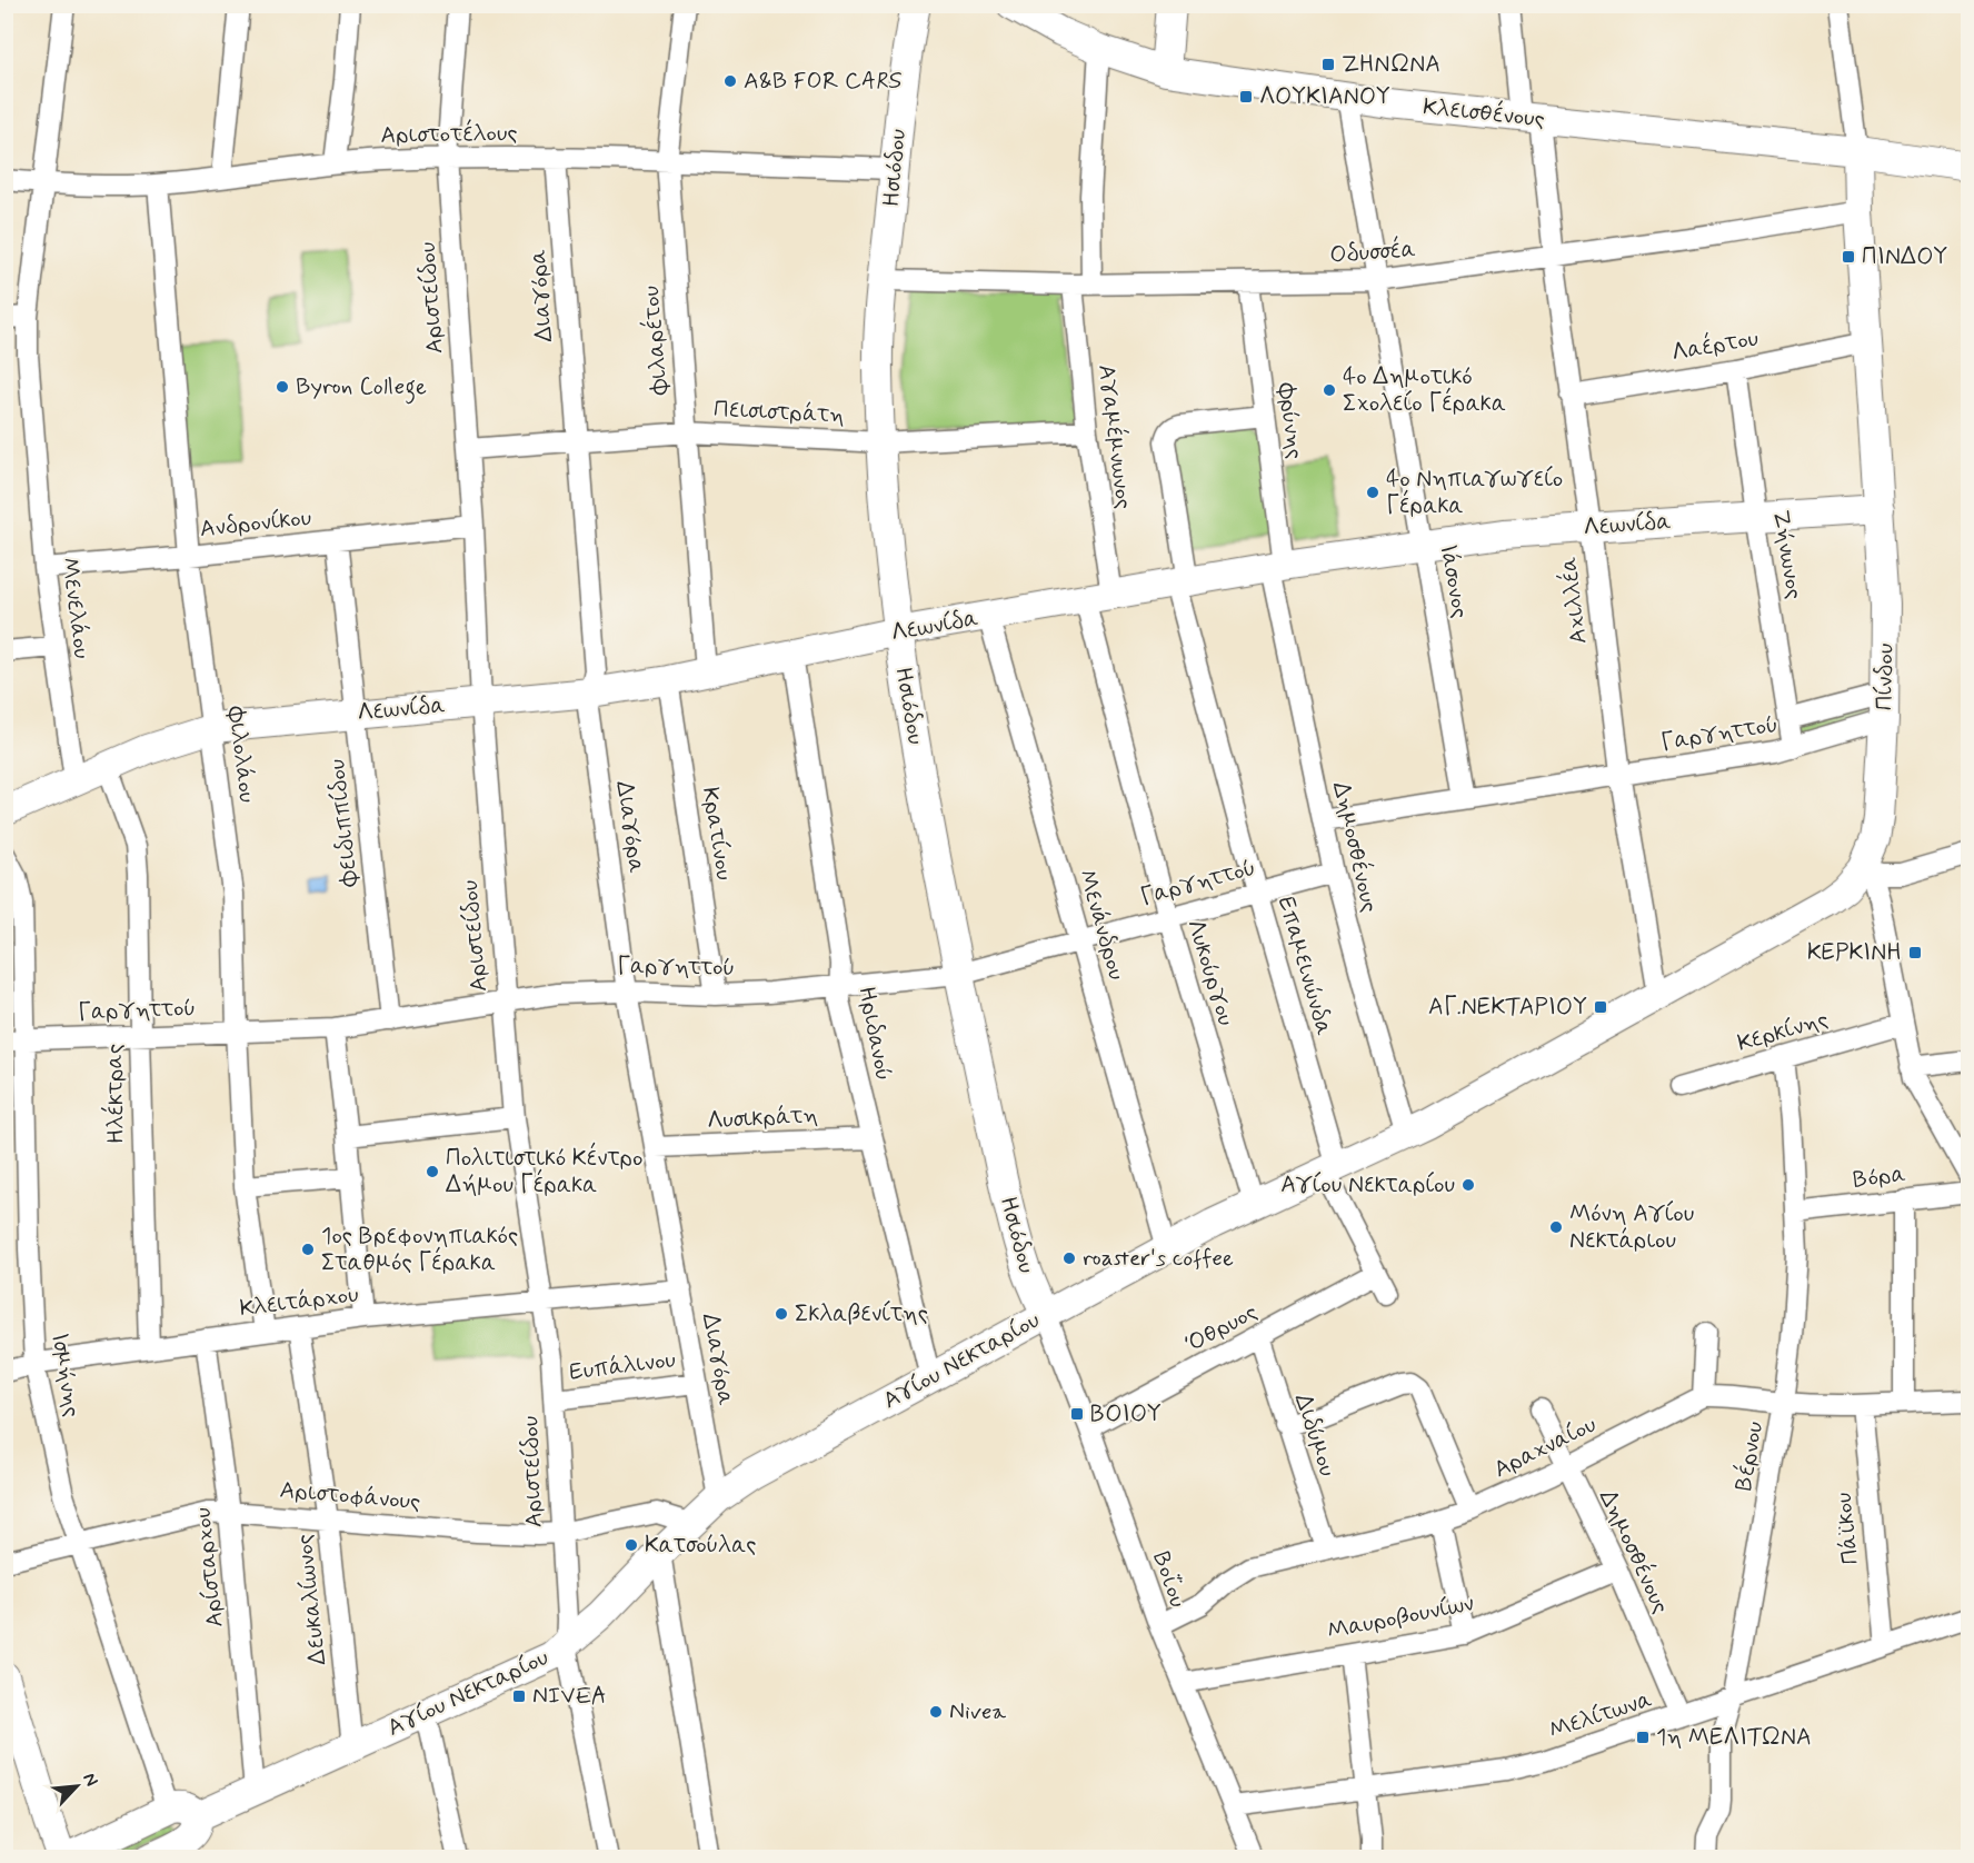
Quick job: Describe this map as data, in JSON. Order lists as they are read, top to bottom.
{
  "streets": {
    "street": [
      "Κλεισθένους",
      "Αριστοτέλους",
      "Ησιόδου",
      "Οδυσσέα",
      "Διαγόρα",
      "Αριστείδου",
      "Φιλαρέτου",
      "Λαέρτου",
      "Πεισιστράτη",
      "Φρύνης",
      "Αγαμέμνωνος",
      "Ανδρονίκου",
      "Λεωνίδα",
      "Ζήνωνος",
      "Ιάσονος",
      "Αχιλλέα",
      "Μενελάου",
      "Πίνδου",
      "Γαργηττού",
      "Φιλολάου",
      "Φειδιππίδου",
      "Κρατίνου",
      "Δημοσθένους",
      "Μενάνδρου",
      "Επαμεινώνδα",
      "Λυκούργου",
      "Κερκίνης",
      "Ηριδανού",
      "Ηλέκτρας",
      "Λυσικράτη",
      "Βόρα",
      "Κλειτάρχου",
      "Όθρυος",
      "Αγίου Νεκταρίου",
      "Ευπάλινου",
      "Ισμήνης",
      "Διδύμου",
      "Αραχναίου",
      "Βέρνου",
      "Αριστοφάνους",
      "Πάϊκου",
      "Αρίσταρχου",
      "Βοΐου",
      "Δευκαλίωνος",
      "Μαυροβουνίων",
      "Μελίτωνα"
    ]
  },
  "crossings": [
    ["Κλεισθένους", "Αγαμέμνωνος"],
    ["Κλεισθένους", "Ιάσονος"],
    ["Κλεισθένους", "Αχιλλέα"],
    ["Κλεισθένους", "Πίνδου"],
    ["Αριστοτέλους", "Ησιόδου"],
    ["Αριστοτέλους", "Διαγόρα"],
    ["Αριστοτέλους", "Αριστείδου"],
    ["Αριστοτέλους", "Φιλαρέτου"],
    ["Αριστοτέλους", "Μενελάου"],
    ["Αριστοτέλους", "Φιλολάου"],
    ["Ησιόδου", "Οδυσσέα"],
    ["Ησιόδου", "Πεισιστράτη"],
    ["Ησιόδου", "Λεωνίδα"],
    ["Ησιόδου", "Γαργηττού"],
    ["Ησιόδου", "Αγίου Νεκταρίου"],
    ["Ησιόδου", "Βοΐου"],
    ["Οδυσσέα", "Φρύνης"],
    ["Οδυσσέα", "Αγαμέμνωνος"],
    ["Οδυσσέα", "Ιάσονος"],
    ["Οδυσσέα", "Αχιλλέα"],
    ["Οδυσσέα", "Πίνδου"],
    ["Διαγόρα", "Πεισιστράτη"],
    ["Διαγόρα", "Λεωνίδα"],
    ["Διαγόρα", "Γαργηττού"],
    ["Διαγόρα", "Λυσικράτη"],
    ["Διαγόρα", "Κλειτάρχου"],
    ["Διαγόρα", "Αγίου Νεκταρίου"],
    ["Διαγόρα", "Ευπάλινου"],
    ["Αριστείδου", "Πεισιστράτη"],
    ["Αριστείδου", "Ανδρονίκου"],
    ["Αριστείδου", "Λεωνίδα"],
    ["Αριστείδου", "Γαργηττού"],
    ["Αριστείδου", "Κλειτάρχου"],
    ["Αριστείδου", "Αγίου Νεκταρίου"],
    ["Αριστείδου", "Ευπάλινου"],
    ["Αριστείδου", "Αριστοφάνους"],
    ["Φιλαρέτου", "Πεισιστράτη"],
    ["Φιλαρέτου", "Λεωνίδα"],
    ["Λαέρτου", "Ζήνωνος"],
    ["Λαέρτου", "Αχιλλέα"],
    ["Λαέρτου", "Πίνδου"],
    ["Πεισιστράτη", "Αγαμέμνωνος"],
    ["Φρύνης", "Λεωνίδα"],
    ["Φρύνης", "Δημοσθένους"],
    ["Φρύνης", "Επαμεινώνδα"],
    ["Αγαμέμνωνος", "Λεωνίδα"],
    ["Αγαμέμνωνος", "Λυκούργου"],
    ["Ανδρονίκου", "Μενελάου"],
    ["Ανδρονίκου", "Φιλολάου"],
    ["Ανδρονίκου", "Φειδιππίδου"],
    ["Λεωνίδα", "Ζήνωνος"],
    ["Λεωνίδα", "Ιάσονος"],
    ["Λεωνίδα", "Αχιλλέα"],
    ["Λεωνίδα", "Μενελάου"],
    ["Λεωνίδα", "Πίνδου"],
    ["Λεωνίδα", "Φιλολάου"],
    ["Λεωνίδα", "Φειδιππίδου"],
    ["Λεωνίδα", "Κρατίνου"],
    ["Λεωνίδα", "Δημοσθένους"],
    ["Λεωνίδα", "Μενάνδρου"],
    ["Λεωνίδα", "Επαμεινώνδα"],
    ["Λεωνίδα", "Λυκούργου"],
    ["Λεωνίδα", "Ηριδανού"],
    ["Λεωνίδα", "Ηλέκτρας"],
    ["Ζήνωνος", "Γαργηττού"],
    ["Ιάσονος", "Γαργηττού"],
    ["Αχιλλέα", "Γαργηττού"],
    ["Αχιλλέα", "Αγίου Νεκταρίου"],
    ["Πίνδου", "Γαργηττού"],
    ["Πίνδου", "Αγίου Νεκταρίου"],
    ["Γαργηττού", "Φιλολάου"],
    ["Γαργηττού", "Φειδιππίδου"],
    ["Γαργηττού", "Κρατίνου"],
    ["Γαργηττού", "Δημοσθένους"],
    ["Γαργηττού", "Μενάνδρου"],
    ["Γαργηττού", "Επαμεινώνδα"],
    ["Γαργηττού", "Λυκούργου"],
    ["Γαργηττού", "Ηριδανού"],
    ["Γαργηττού", "Ηλέκτρας"],
    ["Γαργηττού", "Ισμήνης"],
    ["Φιλολάου", "Κλειτάρχου"],
    ["Δημοσθένους", "Αγίου Νεκταρίου"],
    ["Δημοσθένους", "Αραχναίου"],
    ["Δημοσθένους", "Μαυροβουνίων"],
    ["Δημοσθένους", "Μελίτωνα"],
    ["Μενάνδρου", "Αγίου Νεκταρίου"],
    ["Επαμεινώνδα", "Όθρυος"],
    ["Επαμεινώνδα", "Αγίου Νεκταρίου"],
    ["Λυκούργου", "Αγίου Νεκταρίου"],
    ["Κερκίνης", "Βέρνου"],
    ["Ηριδανού", "Λυσικράτη"],
    ["Ηριδανού", "Αγίου Νεκταρίου"],
    ["Ηλέκτρας", "Κλειτάρχου"],
    ["Βόρα", "Βέρνου"],
    ["Κλειτάρχου", "Ισμήνης"],
    ["Κλειτάρχου", "Αρίσταρχου"],
    ["Κλειτάρχου", "Δευκαλίωνος"],
    ["Όθρυος", "Διδύμου"],
    ["Όθρυος", "Βοΐου"],
    ["Αγίου Νεκταρίου", "Αριστοφάνους"],
    ["Αγίου Νεκταρίου", "Αρίσταρχου"],
    ["Αγίου Νεκταρίου", "Βοΐου"],
    ["Αγίου Νεκταρίου", "Δευκαλίωνος"],
    ["Ισμήνης", "Αριστοφάνους"],
    ["Διδύμου", "Αραχναίου"],
    ["Αραχναίου", "Βέρνου"],
    ["Αραχναίου", "Πάϊκου"],
    ["Αραχναίου", "Βοΐου"],
    ["Βέρνου", "Μελίτωνα"],
    ["Αριστοφάνους", "Αρίσταρχου"],
    ["Αριστοφάνους", "Δευκαλίωνος"],
    ["Πάϊκου", "Μελίτωνα"],
    ["Βοΐου", "Μαυροβουνίων"],
    ["Βοΐου", "Μελίτωνα"]
  ],
  "places": {
    "transit": [
      "ΖΗΝΩΝΑ",
      "ΛΟΥΚΙΑΝΟΥ",
      "ΠΙΝΔΟΥ",
      "ΚΕΡΚΙΝΗ",
      "ΑΓ.ΝΕΚΤΑΡΙΟΥ",
      "ΒΟΙΟΥ",
      "NIVEA",
      "1η ΜΕΛΙΤΩΝΑ"
    ],
    "other": [
      "A&B FOR CARS",
      "Byron College",
      "4ο Δημοτικό Σχολείο Γέρακα",
      "4ο Νηπιαγωγείο Γέρακα",
      "Πολιτιστικό Κέντρο Δήμου Γέρακα",
      "Αγίου Νεκταρίου",
      "Μόνη Αγίου Νεκτάριου",
      "1ος Βρεφονηπιακός Σταθμός Γέρακα",
      "roaster's coffee",
      "Σκλαβενίτης",
      "Κατσούλας",
      "Nivea"
    ]
  },
  "north": "top right"
}
